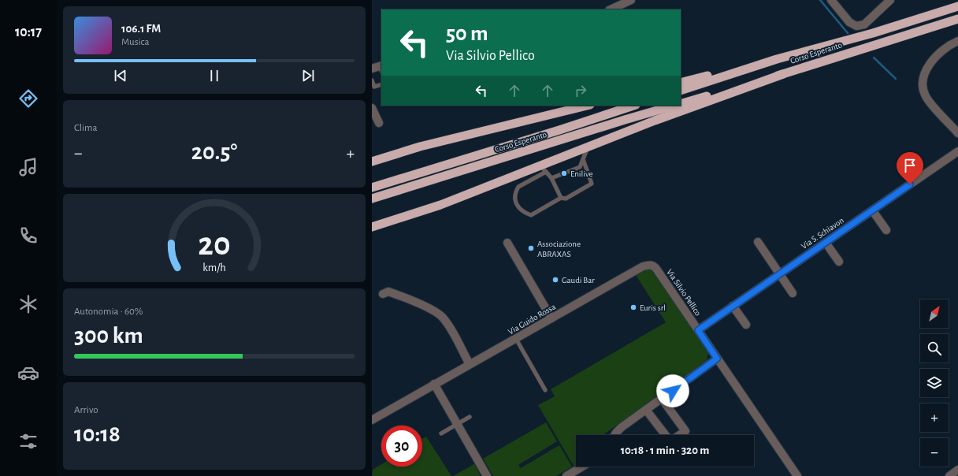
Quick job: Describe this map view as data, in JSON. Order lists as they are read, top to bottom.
{
  "streets": {
    "highway": ["Corso Esperanto"],
    "street": ["Via S. Schiavon", "Via Silvio Pellico", "Via Guido Rossa"]
  },
  "crossings": [
    ["Via S. Schiavon", "Via Silvio Pellico"],
    ["Via Silvio Pellico", "Via Guido Rossa"]
  ],
  "places": [
    "Enilive",
    "Associazione ABRAXAS",
    "Gaudi Bar",
    "Euris srl"
  ],
  "north": "top right",
  "page": {
    "tabs": "10:17",
    "turn": ["50 m", "Via Silvio Pellico"],
    "song": ["106.1 FM", "Musica"],
    "tile": [
      "Clima",
      ["Autonomia · 60%", "300 km"],
      ["Arrivo", "10:18"]
    ],
    "heat": ["−", "20.5°", "+"],
    "map_buttons": ["+", "−"],
    "limit": "30",
    "trip": "10:18 · 1 min · 320 m",
    "gauge": ["20", "km/h"]
  }
}
